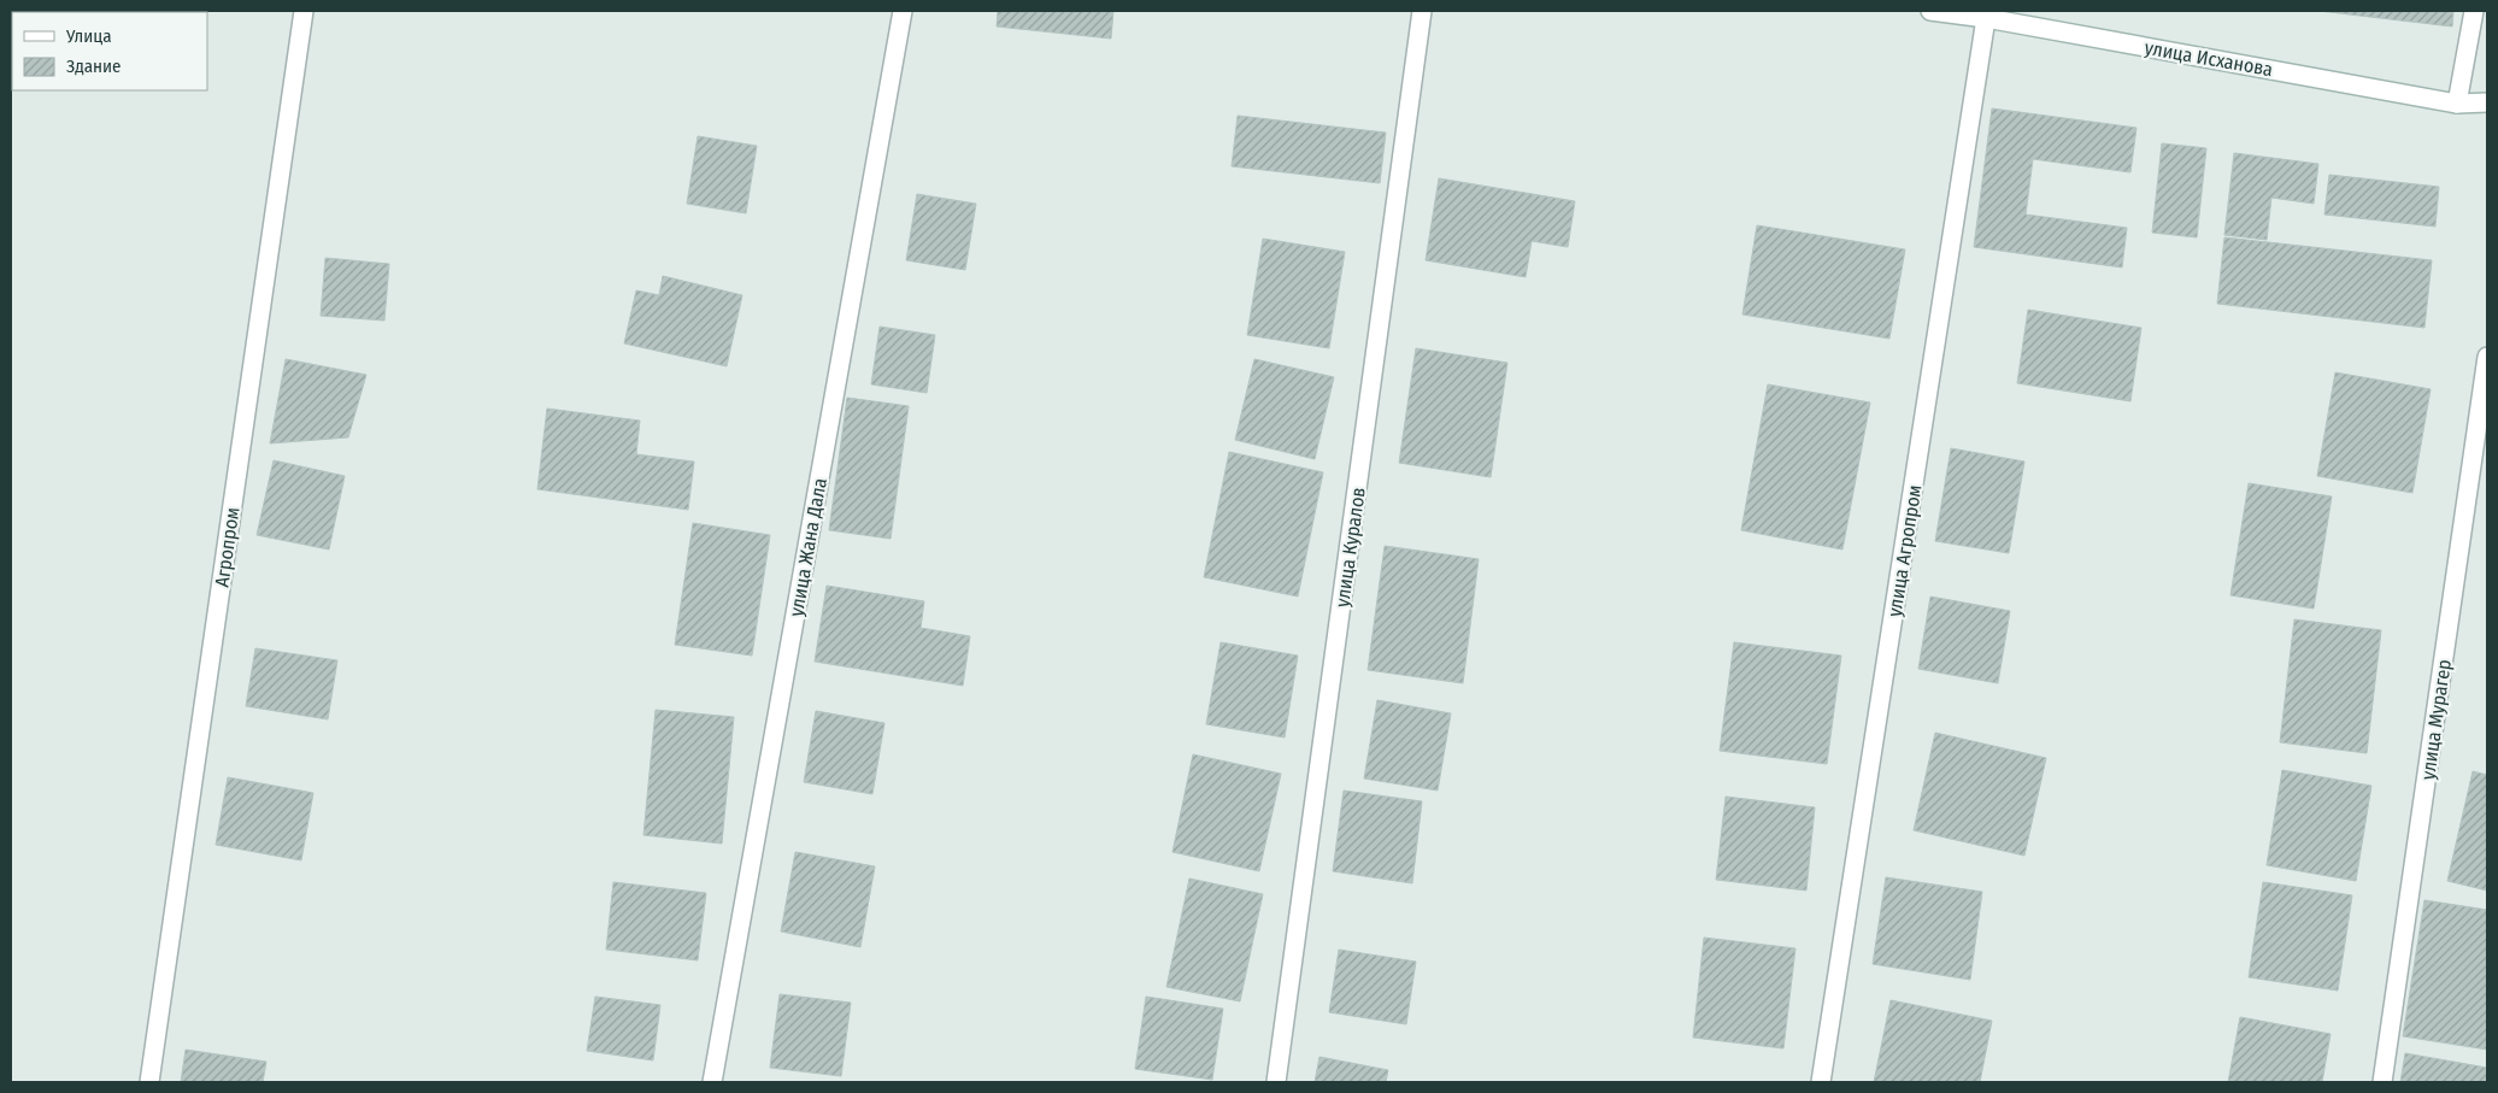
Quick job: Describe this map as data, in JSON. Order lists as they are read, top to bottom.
{
  "streets": {
    "street": [
      "улица Исханова",
      "Агропром",
      "улица Жана Дала",
      "улица Куралов",
      "улица Агропром",
      "улица Мурагер"
    ]
  },
  "crossings": [
    ["улица Исханова", "улица Агропром"]
  ],
  "legend": ["Улица", "Здание"]
}
